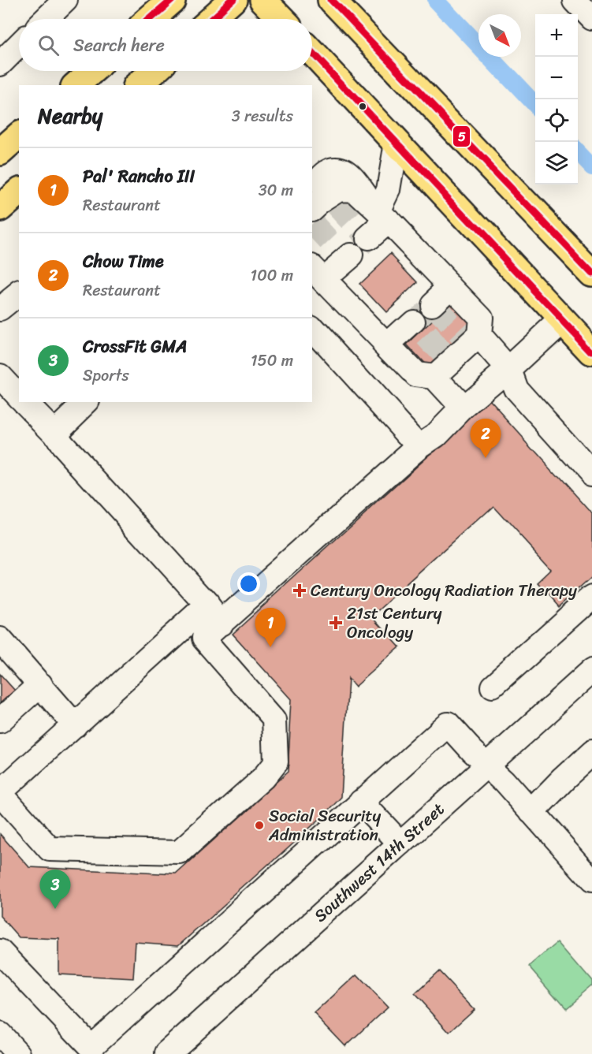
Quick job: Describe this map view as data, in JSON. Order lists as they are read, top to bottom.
{
  "streets": {
    "street": ["Southwest 14th Street"]
  },
  "places": {
    "health": ["Century Oncology Radiation Therapy", "21st Century Oncology"],
    "other": ["Social Security Administration"]
  },
  "lines": ["transit line 5"],
  "north": "bottom right",
  "page": {
    "map_buttons": ["+", "−"],
    "search": "Search here",
    "heading": ["Nearby", "3 results"],
    "list": [
      {
        "mark": "1",
        "name": "Pal' Rancho III",
        "note": "Restaurant",
        "value": "30 m"
      },
      {
        "mark": "2",
        "name": "Chow Time",
        "note": "Restaurant",
        "value": "100 m"
      },
      {
        "mark": "3",
        "name": "CrossFit GMA",
        "note": "Sports",
        "value": "150 m"
      }
    ],
    "pins": ["2", "1", "3"]
  }
}
